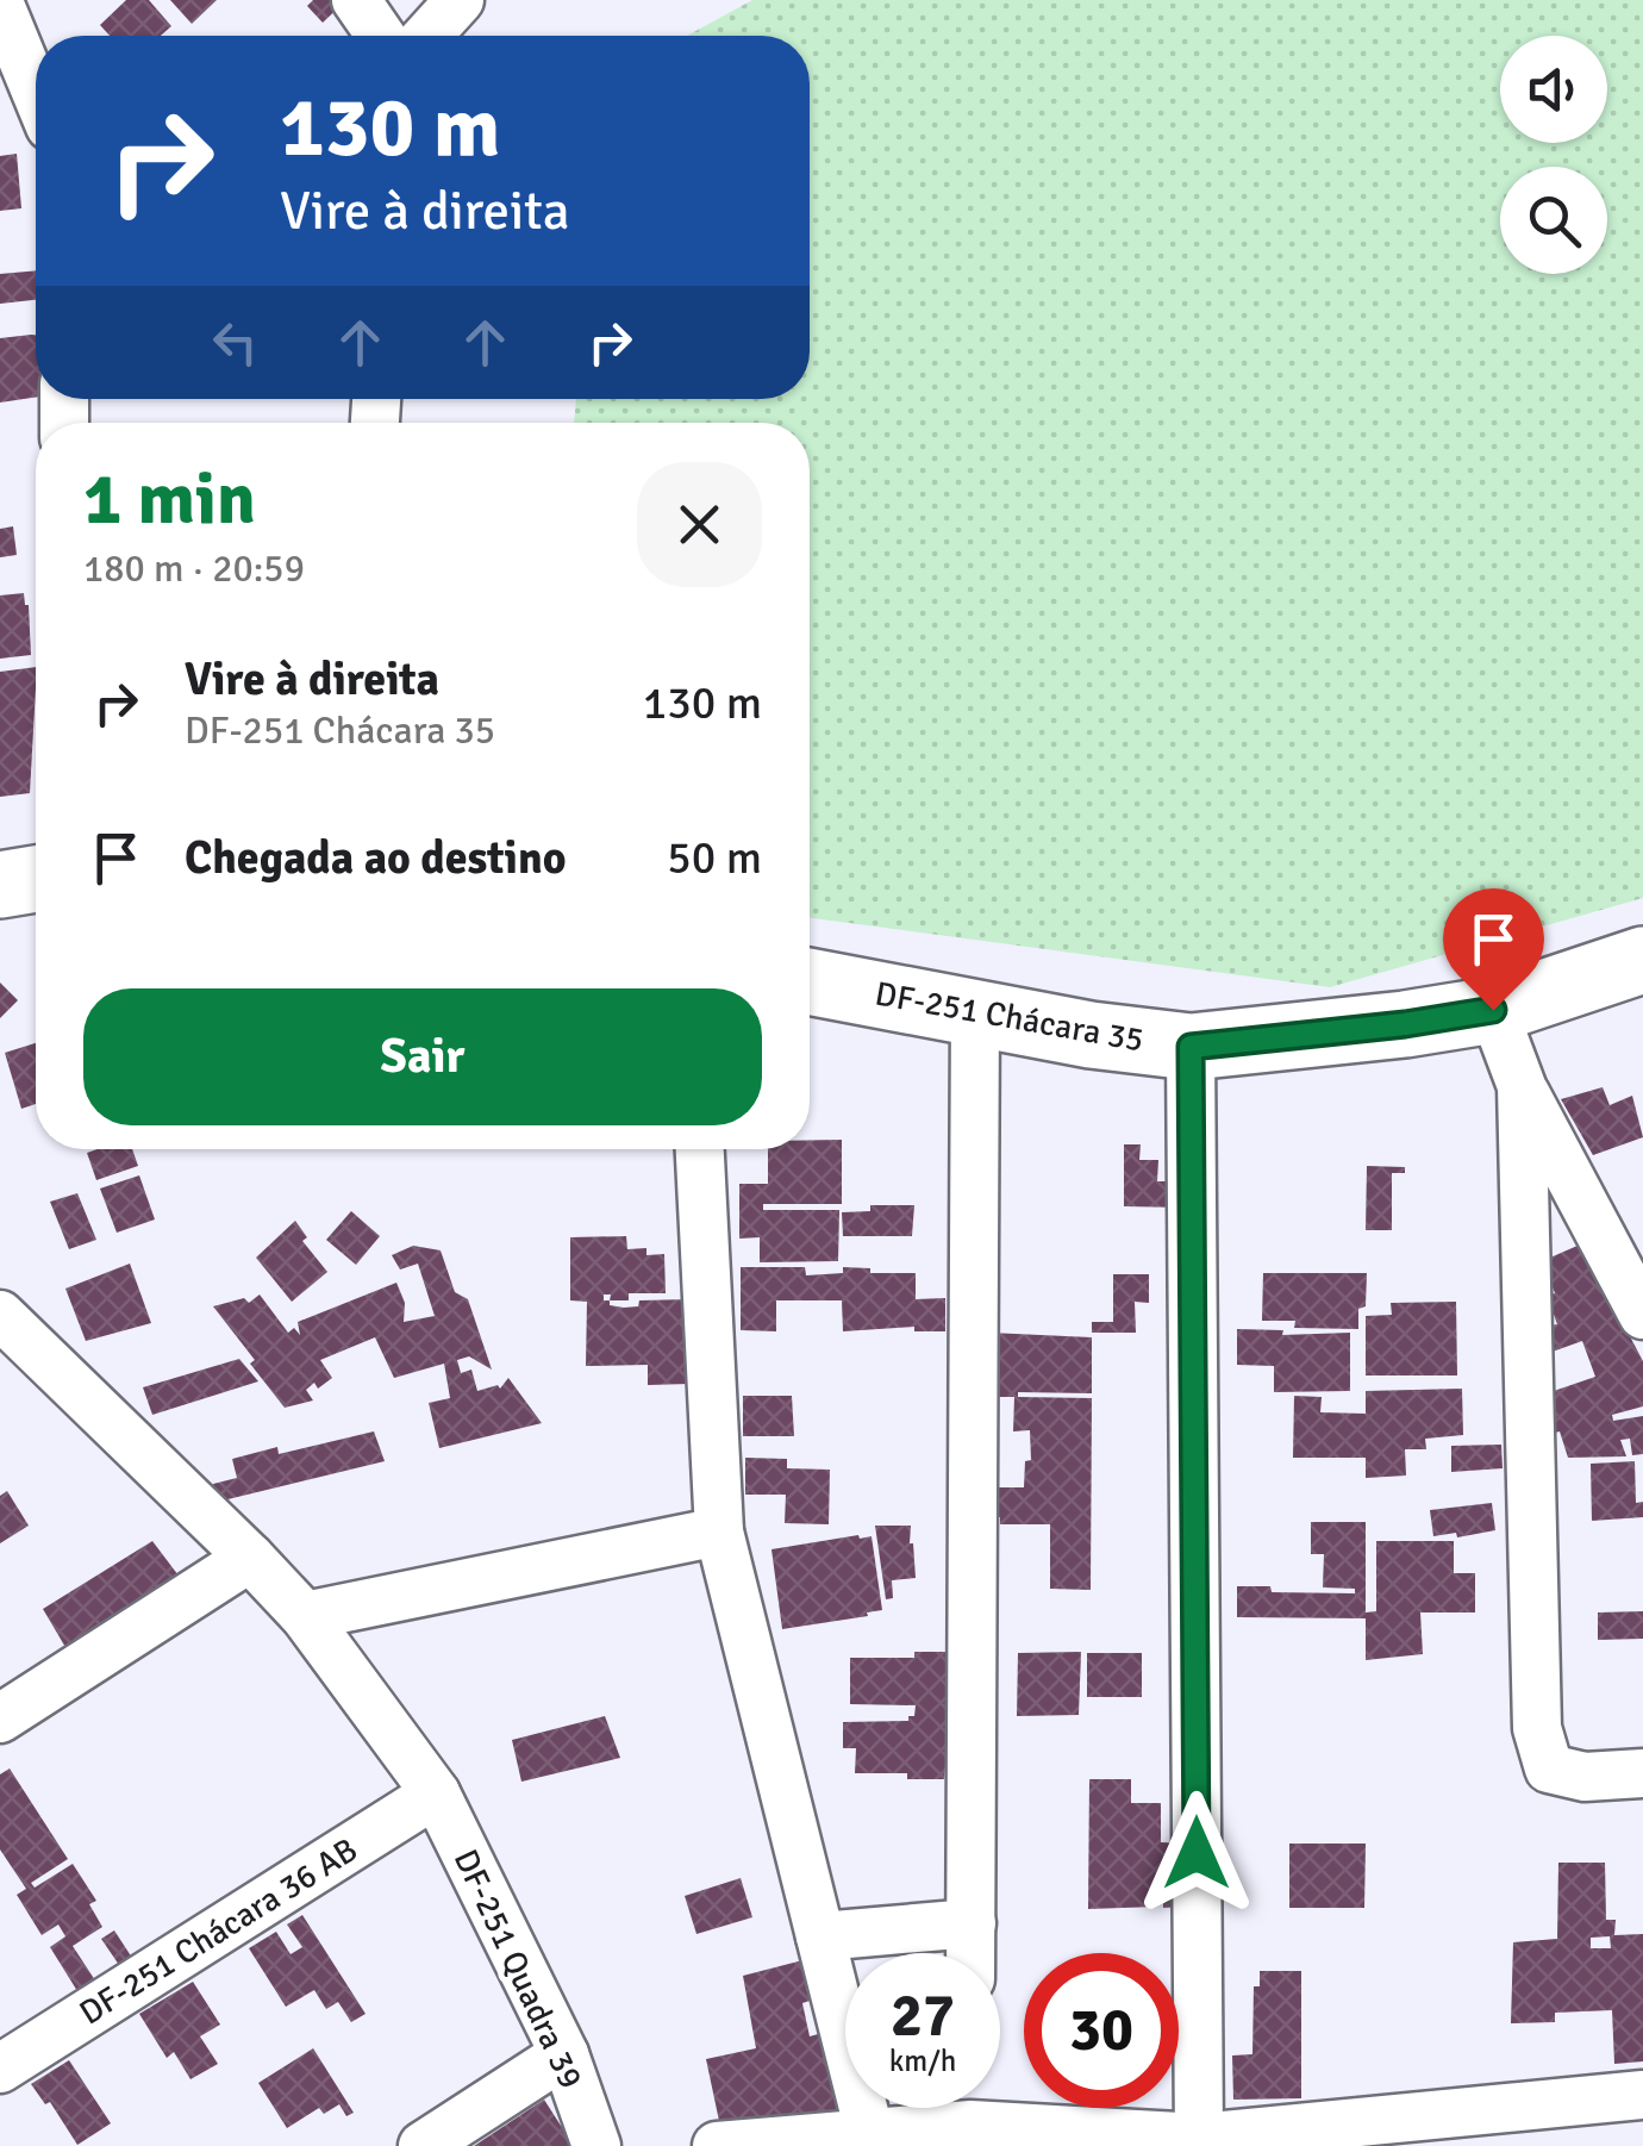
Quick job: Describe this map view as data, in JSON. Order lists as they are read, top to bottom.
{
  "streets": {
    "street": ["DF-251 Chácara 35", "DF-251 Chácara 36 AB", "DF-251 Quadra 39"]
  },
  "crossings": [
    ["DF-251 Chácara 36 AB", "DF-251 Quadra 39"]
  ],
  "page": {
    "turn": ["130 m", "Vire à direita"],
    "heading": ["1 min", "180 m · 20:59"],
    "list": [
      {
        "name": "Vire à direita",
        "note": "DF-251 Chácara 35",
        "value": "130 m"
      },
      {
        "name": "Chegada ao destino",
        "value": "50 m"
      }
    ],
    "buttons": "Sair",
    "speed": "27 km/h",
    "limit": "30"
  }
}
